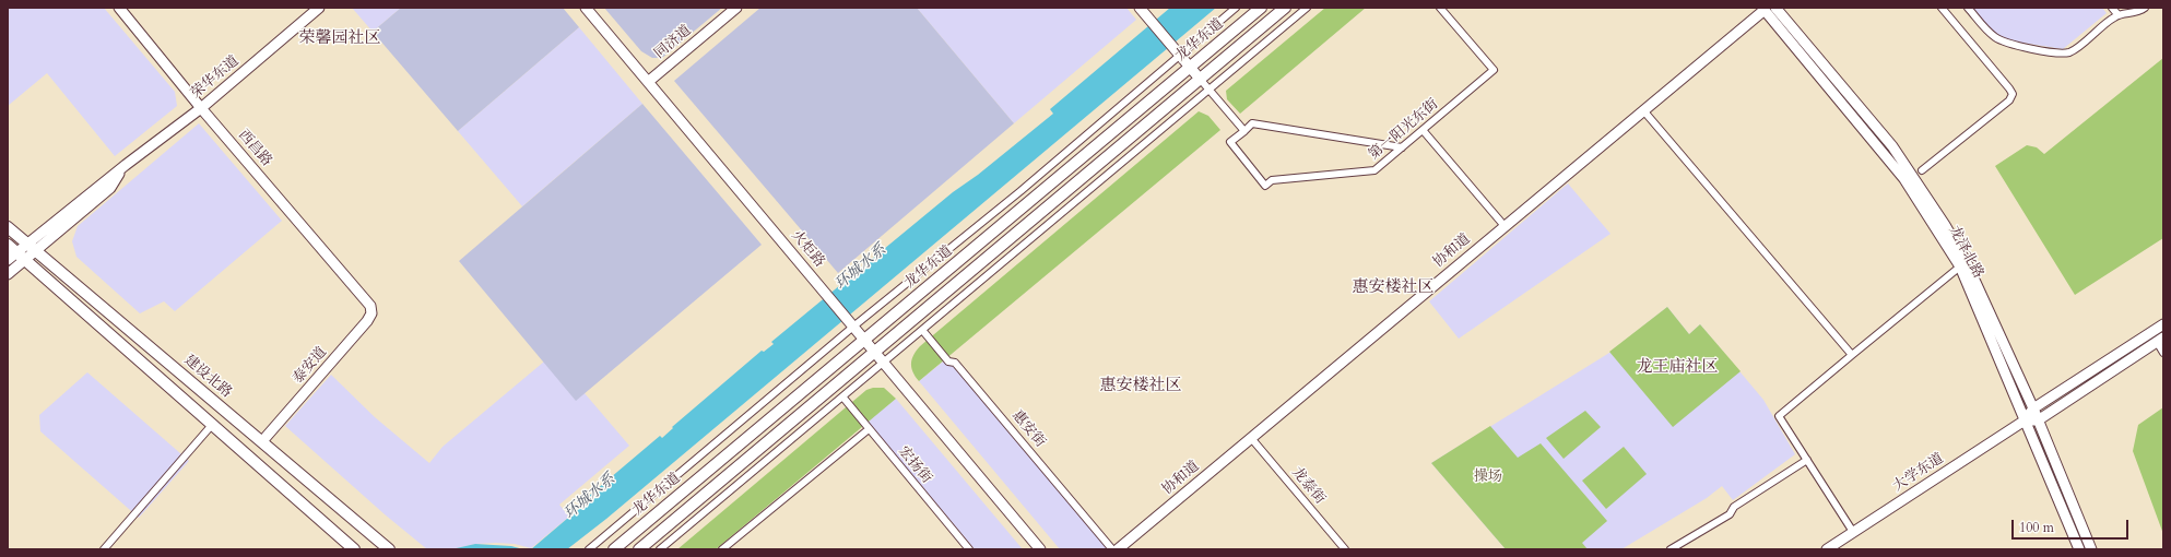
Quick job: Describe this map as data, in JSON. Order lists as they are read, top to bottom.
{
  "streets": {
    "main road": ["龙华东道", "建设北路"],
    "street": [
      "同济道",
      "荣华东道",
      "第一阳光东街",
      "西昌路",
      "火炬路",
      "协和道",
      "龙泽北路",
      "泰安道",
      "惠安街",
      "宏扬街",
      "大学东道",
      "龙泰街"
    ]
  },
  "crossings": [
    ["龙华东道", "火炬路"],
    ["同济道", "火炬路"],
    ["荣华东道", "西昌路"],
    ["荣华东道", "建设北路"],
    ["西昌路", "泰安道"],
    ["协和道", "龙泽北路"],
    ["协和道", "龙泰街"],
    ["龙泽北路", "大学东道"],
    ["泰安道", "建设北路"]
  ],
  "districts": [
    "荣馨园社区",
    "惠安楼社区",
    "龙王庙社区",
    "惠安楼社区"
  ],
  "water": ["环城水系"],
  "parks": ["操场"],
  "scale_bar": "100 m"
}
